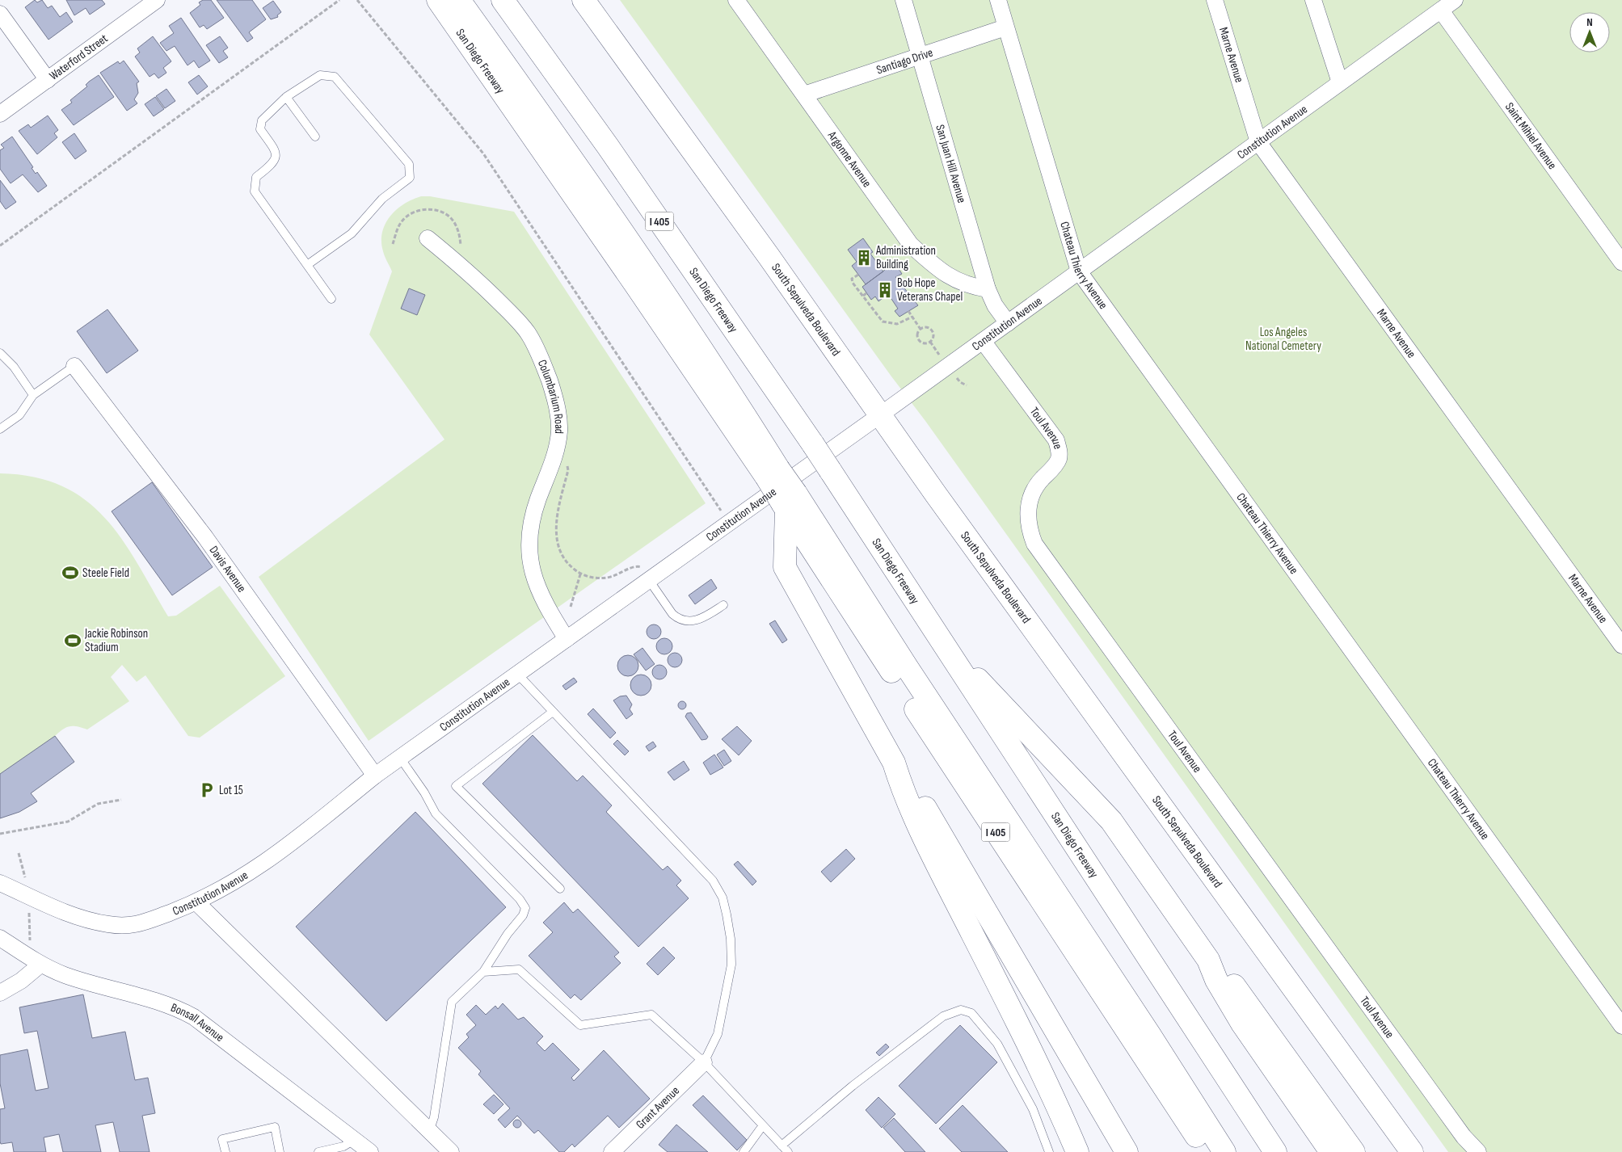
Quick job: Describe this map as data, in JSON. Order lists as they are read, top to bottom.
{
  "streets": {
    "main road": ["San Diego Freeway", "I 405", "South Sepulveda Boulevard"],
    "street": [
      "Marne Avenue",
      "Waterford Street",
      "Santiago Drive",
      "Constitution Avenue",
      "Saint Mihiel Avenue",
      "Argonne Avenue",
      "San Juan Hill Avenue",
      "Chateau Thierry Avenue",
      "Columbarium Road",
      "Toul Avenue",
      "Davis Avenue",
      "Bonsall Avenue",
      "Grant Avenue"
    ]
  },
  "crossings": [
    ["Marne Avenue", "Constitution Avenue"],
    ["Santiago Drive", "Argonne Avenue"],
    ["Santiago Drive", "San Juan Hill Avenue"],
    ["Santiago Drive", "Chateau Thierry Avenue"],
    ["Constitution Avenue", "Saint Mihiel Avenue"],
    ["Constitution Avenue", "San Juan Hill Avenue"],
    ["Constitution Avenue", "Chateau Thierry Avenue"],
    ["Constitution Avenue", "South Sepulveda Boulevard"],
    ["Constitution Avenue", "Columbarium Road"],
    ["Constitution Avenue", "Toul Avenue"],
    ["Constitution Avenue", "Davis Avenue"],
    ["Argonne Avenue", "San Juan Hill Avenue"]
  ],
  "parks": ["Los Angeles National Cemetery"],
  "places": {
    "building": ["Administration Building", "Bob Hope Veterans Chapel"],
    "sports": ["Steele Field", "Jackie Robinson Stadium"],
    "parking": ["Lot 15"]
  },
  "north": "top"
}
